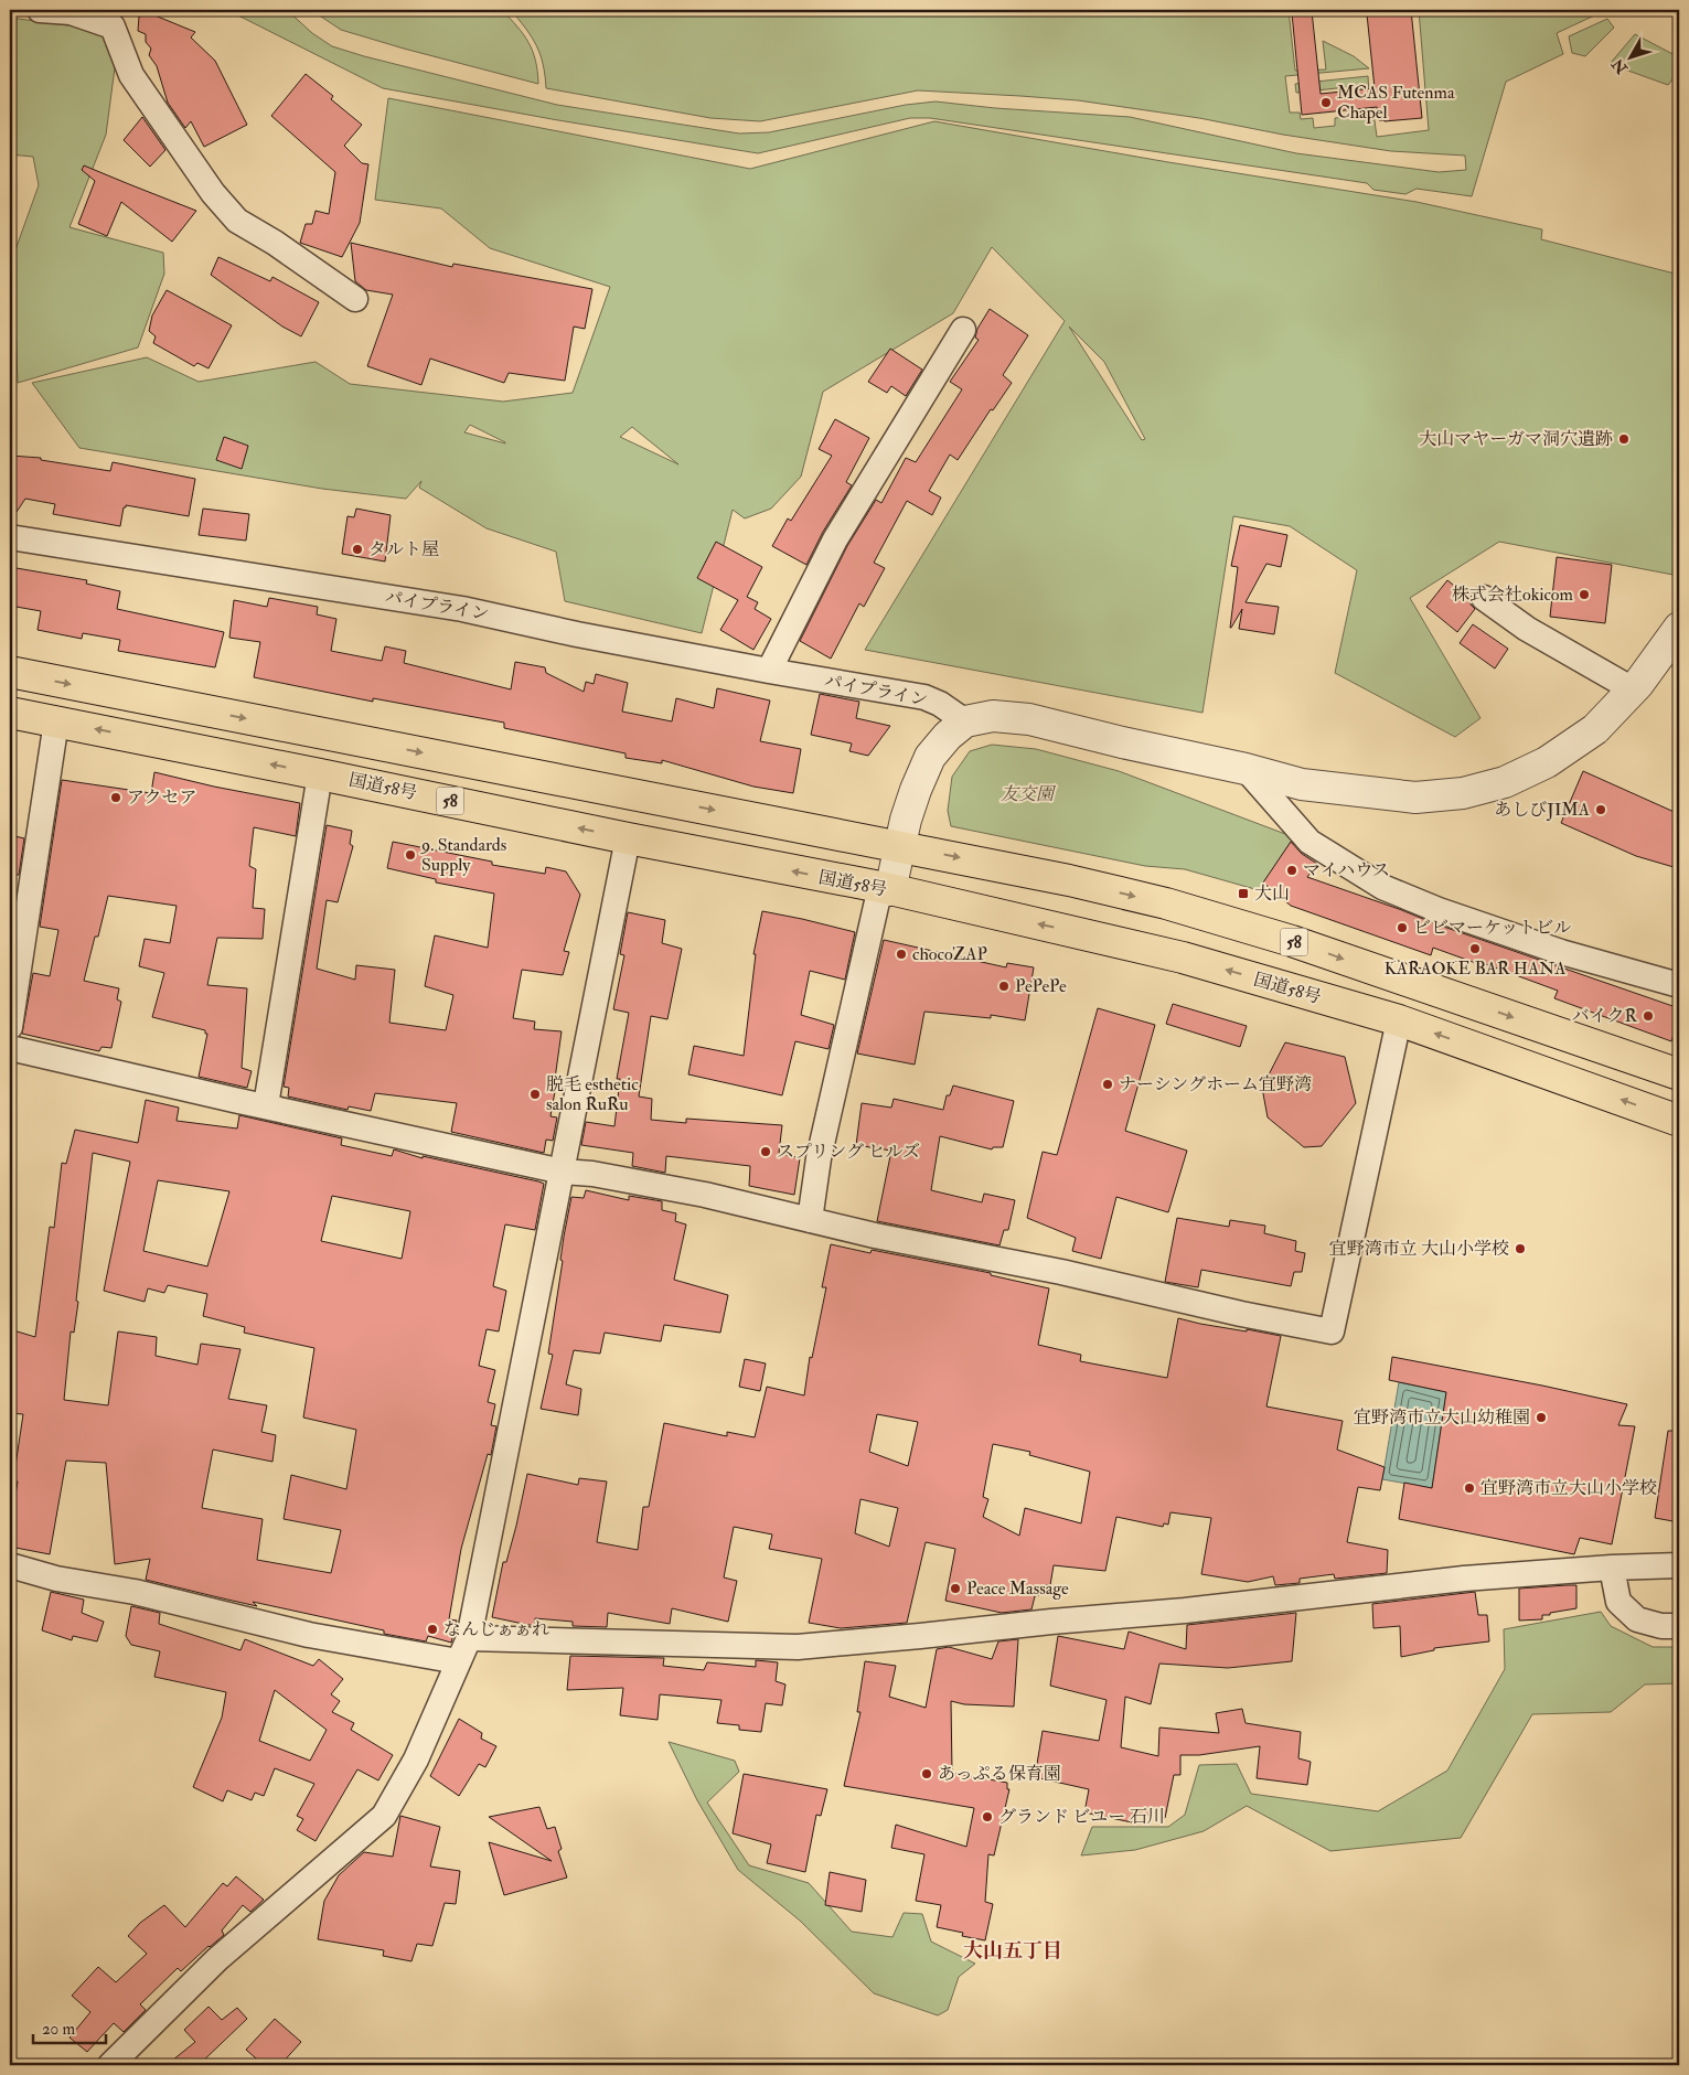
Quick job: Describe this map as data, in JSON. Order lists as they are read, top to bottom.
{
  "streets": {
    "highway": ["国道58号", "58"],
    "street": ["パイプライン"]
  },
  "districts": ["大山五丁目"],
  "parks": ["友交園"],
  "places": {
    "other": [
      "MCAS Futenma Chapel",
      "大山マヤーガマ洞穴遺跡",
      "タルト屋",
      "株式会社okicom",
      "アクセア",
      "あしびJIMA",
      "9. Standards Supply",
      "マイハウス",
      "ビビマーケットビル",
      "KARAOKE BAR HANA",
      "chocoZAP",
      "PePePe",
      "バイクR",
      "ナーシングホーム宜野湾",
      "脱毛 esthetic salon RuRu",
      "スプリング ヒルズ",
      "宜野湾市立 大山小学校",
      "宜野湾市立大山幼稚園",
      "宜野湾市立大山小学校",
      "Peace Massage",
      "なんじぁぁれ",
      "あっぷる保育園",
      "グランド ビユー 石川"
    ],
    "transit": ["大山"]
  },
  "scale_bar": "20 m",
  "north": "bottom left"
}
